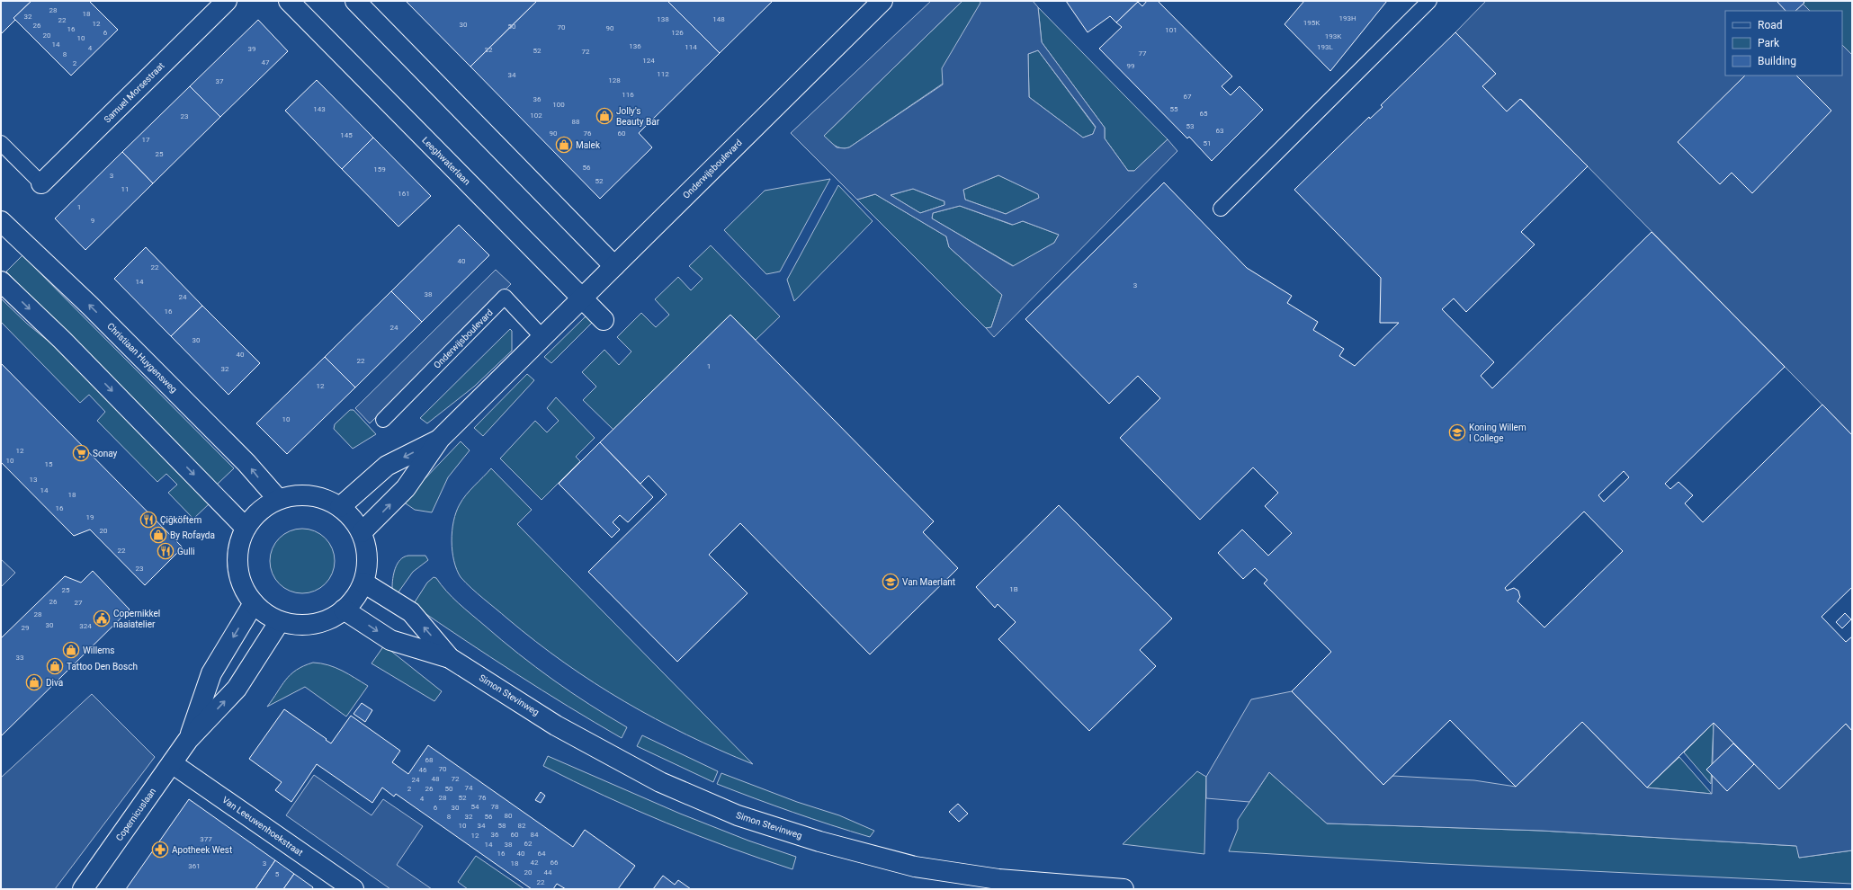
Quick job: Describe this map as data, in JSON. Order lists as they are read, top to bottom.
{
  "streets": {
    "street": [
      "Samuel Morsestraat",
      "Leeghwaterlaan",
      "Onderwijsboulevard",
      "Christiaan Huygensweg",
      "Simon Stevinweg",
      "Copernicuslaan",
      "Van Leeuwenhoekstraat"
    ]
  },
  "crossings": [
    ["Leeghwaterlaan", "Onderwijsboulevard"],
    ["Copernicuslaan", "Van Leeuwenhoekstraat"]
  ],
  "places": {
    "shop": [
      "Jolly's Beauty Bar",
      "Malek",
      "By Rofayda",
      "Willems",
      "Tattoo Den Bosch",
      "Diva"
    ],
    "school or university": ["Koning Willem I College", "Van Maerlant"],
    "supermarket": ["Sonay"],
    "restaurant": ["Çiğköftem", "Gulli"],
    "public building": ["Copernikkel naaiatelier"],
    "pharmacy": ["Apotheek West"]
  },
  "house_numbers": [
    "28",
    "18",
    "32",
    "193H",
    "138",
    "148",
    "22",
    "195K",
    "12",
    "30",
    "26",
    "50",
    "70",
    "90",
    "16",
    "101",
    "6",
    "126",
    "20",
    "193K",
    "10",
    "14",
    "136",
    "114",
    "193L",
    "4",
    "39",
    "32",
    "52",
    "72",
    "77",
    "8",
    "124",
    "47",
    "2",
    "99",
    "112",
    "34",
    "128",
    "37",
    "116",
    "67",
    "36",
    "100",
    "143",
    "55",
    "65",
    "102",
    "23",
    "88",
    "53",
    "63",
    "90",
    "76",
    "60",
    "145",
    "17",
    "51",
    "25",
    "56",
    "159",
    "3",
    "52",
    "11",
    "161",
    "1",
    "9",
    "40",
    "22",
    "14",
    "3",
    "38",
    "24",
    "16",
    "24",
    "30",
    "40",
    "22",
    "1",
    "32",
    "12",
    "10",
    "12",
    "10",
    "15",
    "13",
    "14",
    "18",
    "16",
    "19",
    "20",
    "22",
    "23",
    "1B",
    "25",
    "26",
    "27",
    "28",
    "30",
    "324",
    "29",
    "33",
    "68",
    "70",
    "46",
    "48",
    "72",
    "24",
    "74",
    "2",
    "26",
    "50",
    "28",
    "52",
    "76",
    "4",
    "54",
    "78",
    "6",
    "30",
    "80",
    "8",
    "32",
    "56",
    "10",
    "34",
    "58",
    "82",
    "36",
    "60",
    "84",
    "12",
    "377",
    "62",
    "14",
    "38",
    "16",
    "40",
    "64",
    "42",
    "66",
    "3",
    "18",
    "361",
    "20",
    "44",
    "5",
    "22"
  ],
  "legend": ["Road", "Park", "Building"]
}
